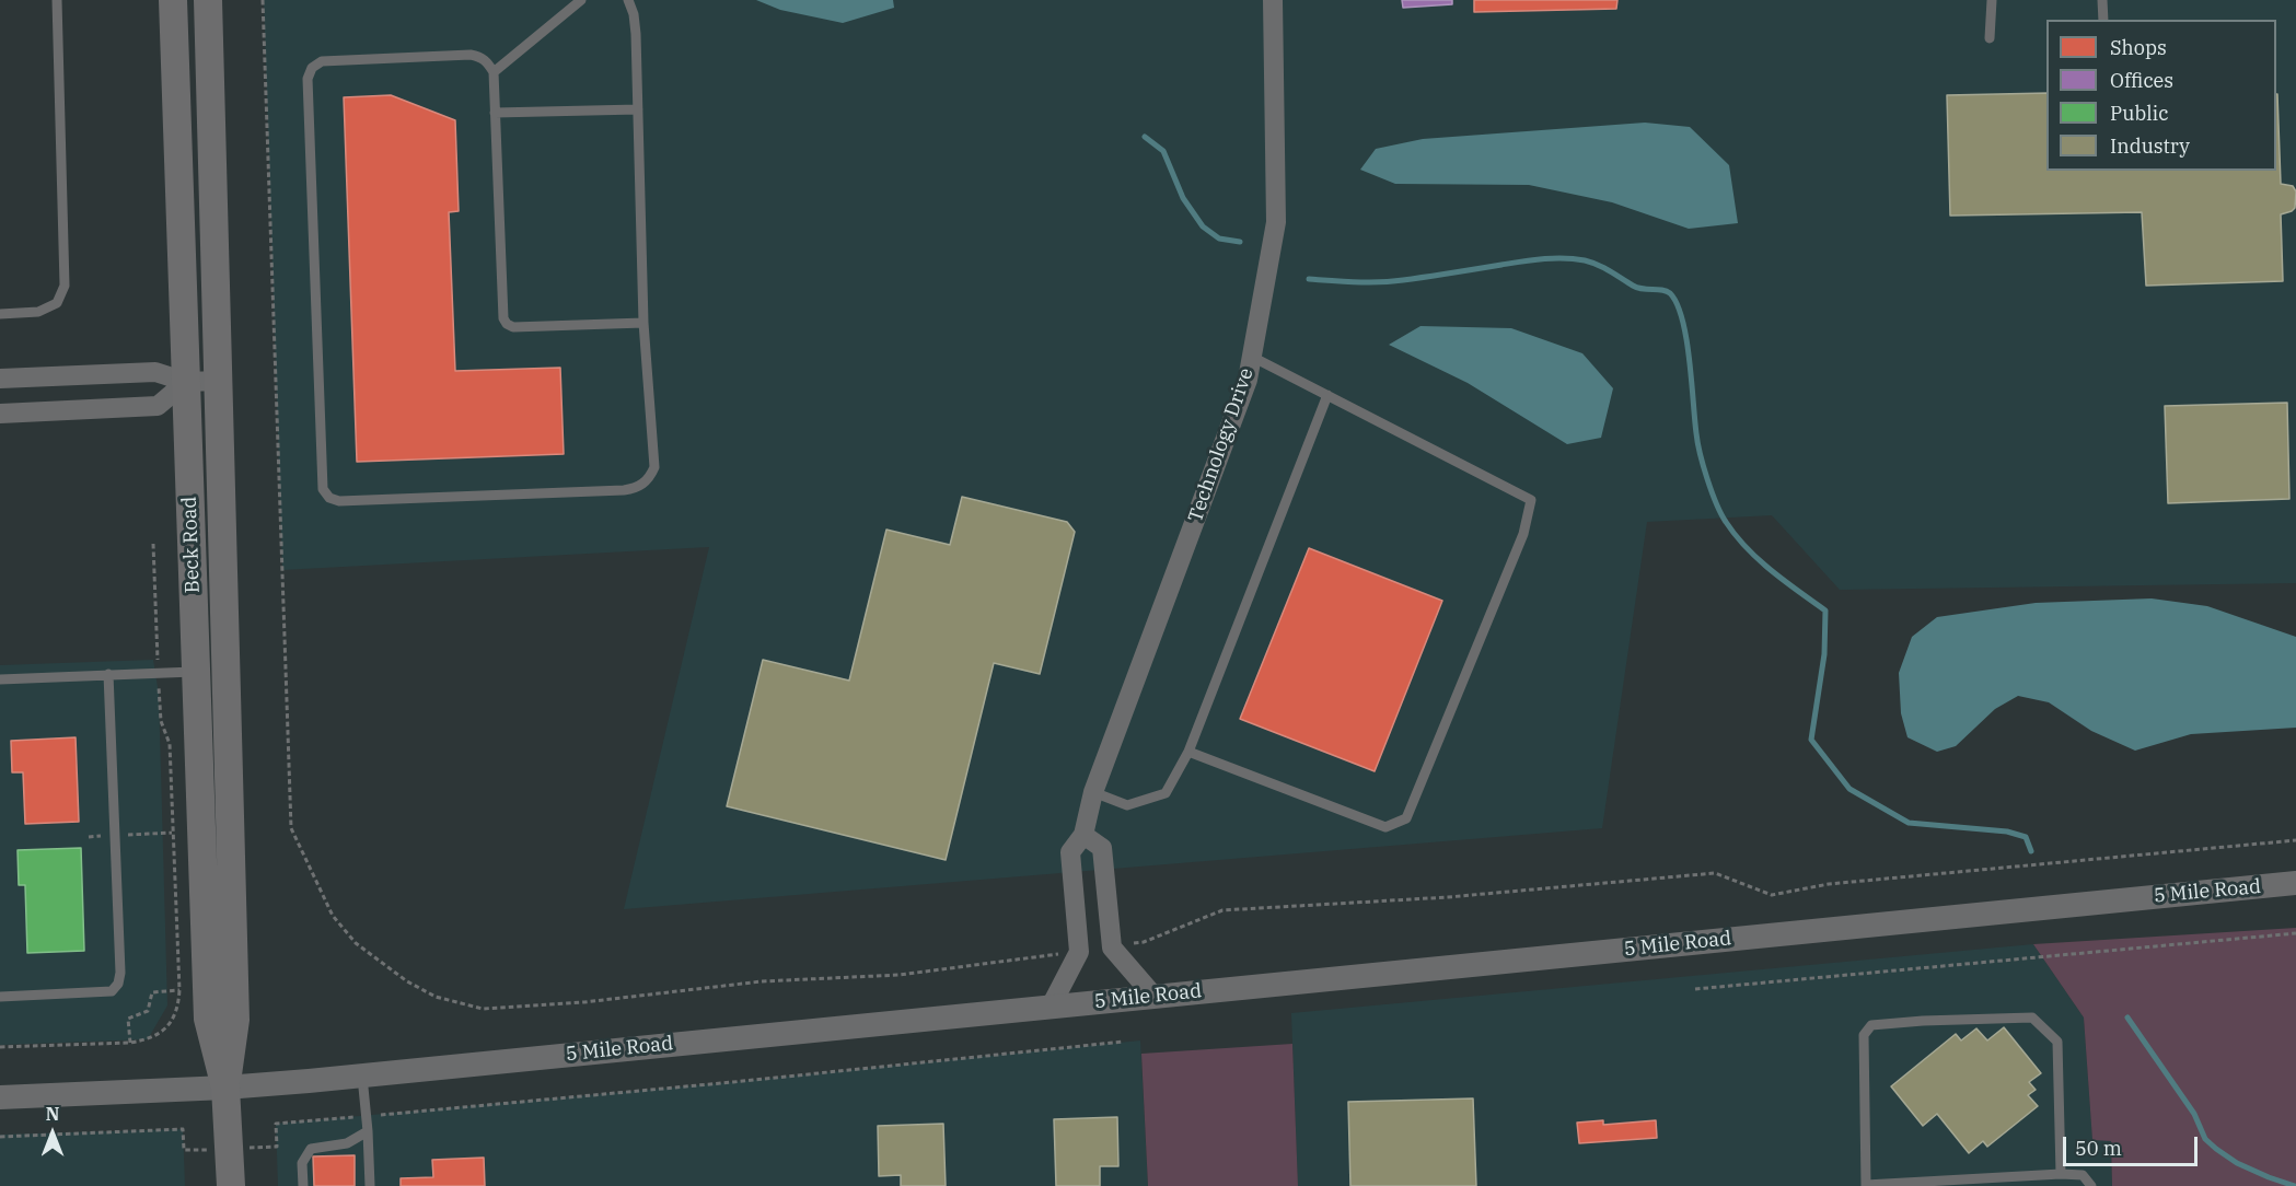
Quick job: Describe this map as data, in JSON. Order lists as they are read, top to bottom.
{
  "streets": {
    "main road": ["Beck Road"],
    "street": ["Technology Drive", "5 Mile Road"]
  },
  "crossings": [
    ["Beck Road", "5 Mile Road"]
  ],
  "legend": [
    "Shops",
    "Offices",
    "Public",
    "Industry"
  ],
  "scale_bar": "50 m",
  "north": "top"
}
